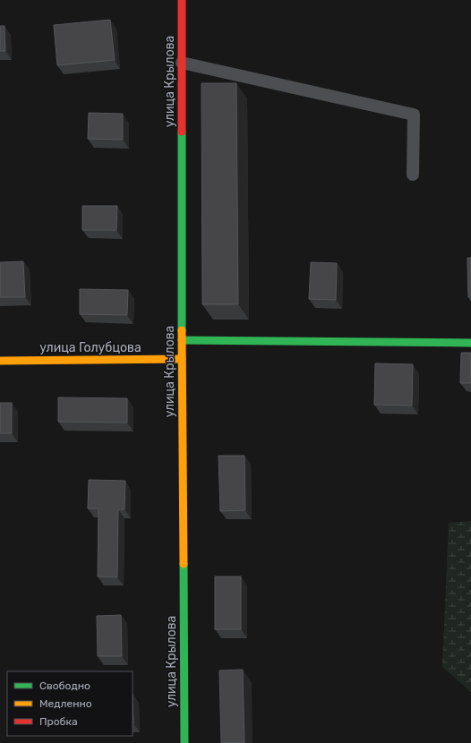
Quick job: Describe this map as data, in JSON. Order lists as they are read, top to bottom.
{
  "streets": {
    "street": ["улица Крылова", "улица Голубцова"]
  },
  "crossings": [
    ["улица Крылова", "улица Голубцова"]
  ],
  "legend": ["Свободно", "Медленно", "Пробка"]
}
